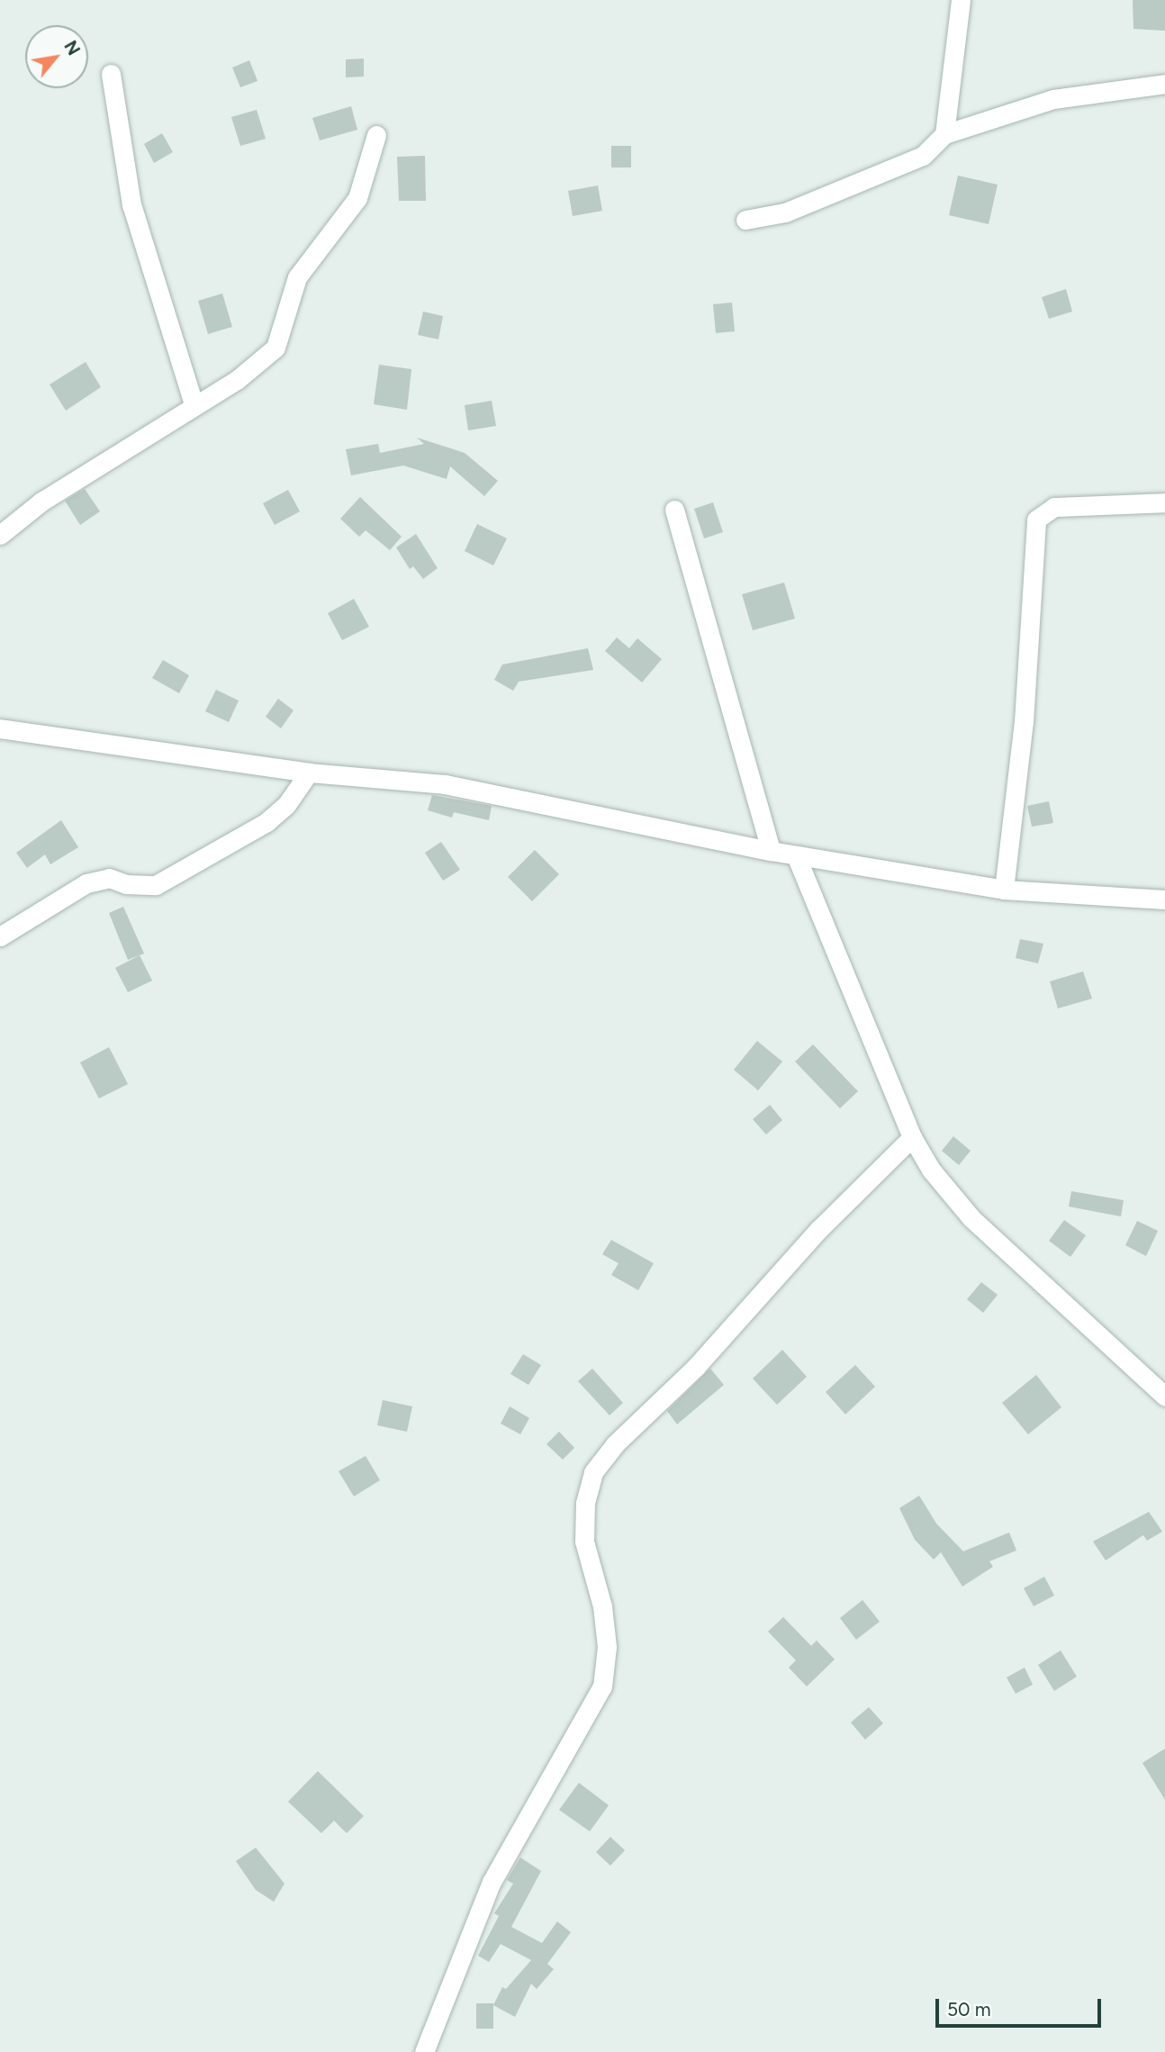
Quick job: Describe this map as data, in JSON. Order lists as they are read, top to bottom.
{
  "scale_bar": "50 m",
  "north": "top right"
}
